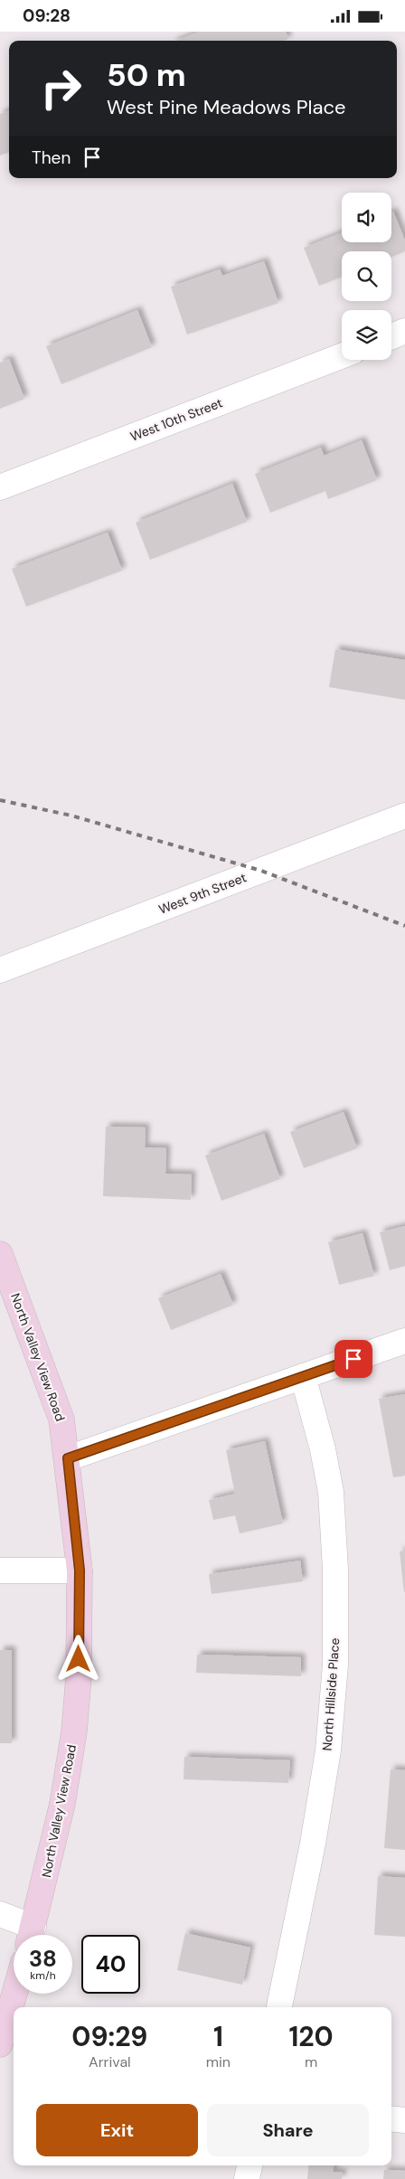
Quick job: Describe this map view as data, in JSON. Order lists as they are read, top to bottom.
{
  "streets": {
    "street": [
      "West 10th Street",
      "West 9th Street",
      "North Valley View Road",
      "North Hillside Place"
    ]
  },
  "page": {
    "status": "09:28",
    "turn": ["50 m", "West Pine Meadows Place"],
    "then": "Then",
    "speed": "38 km/h",
    "limit": "40",
    "eta": [
      "09:29",
      "Arrival",
      "1",
      "min",
      "120",
      "m"
    ],
    "buttons": ["Exit", "Share"]
  }
}
